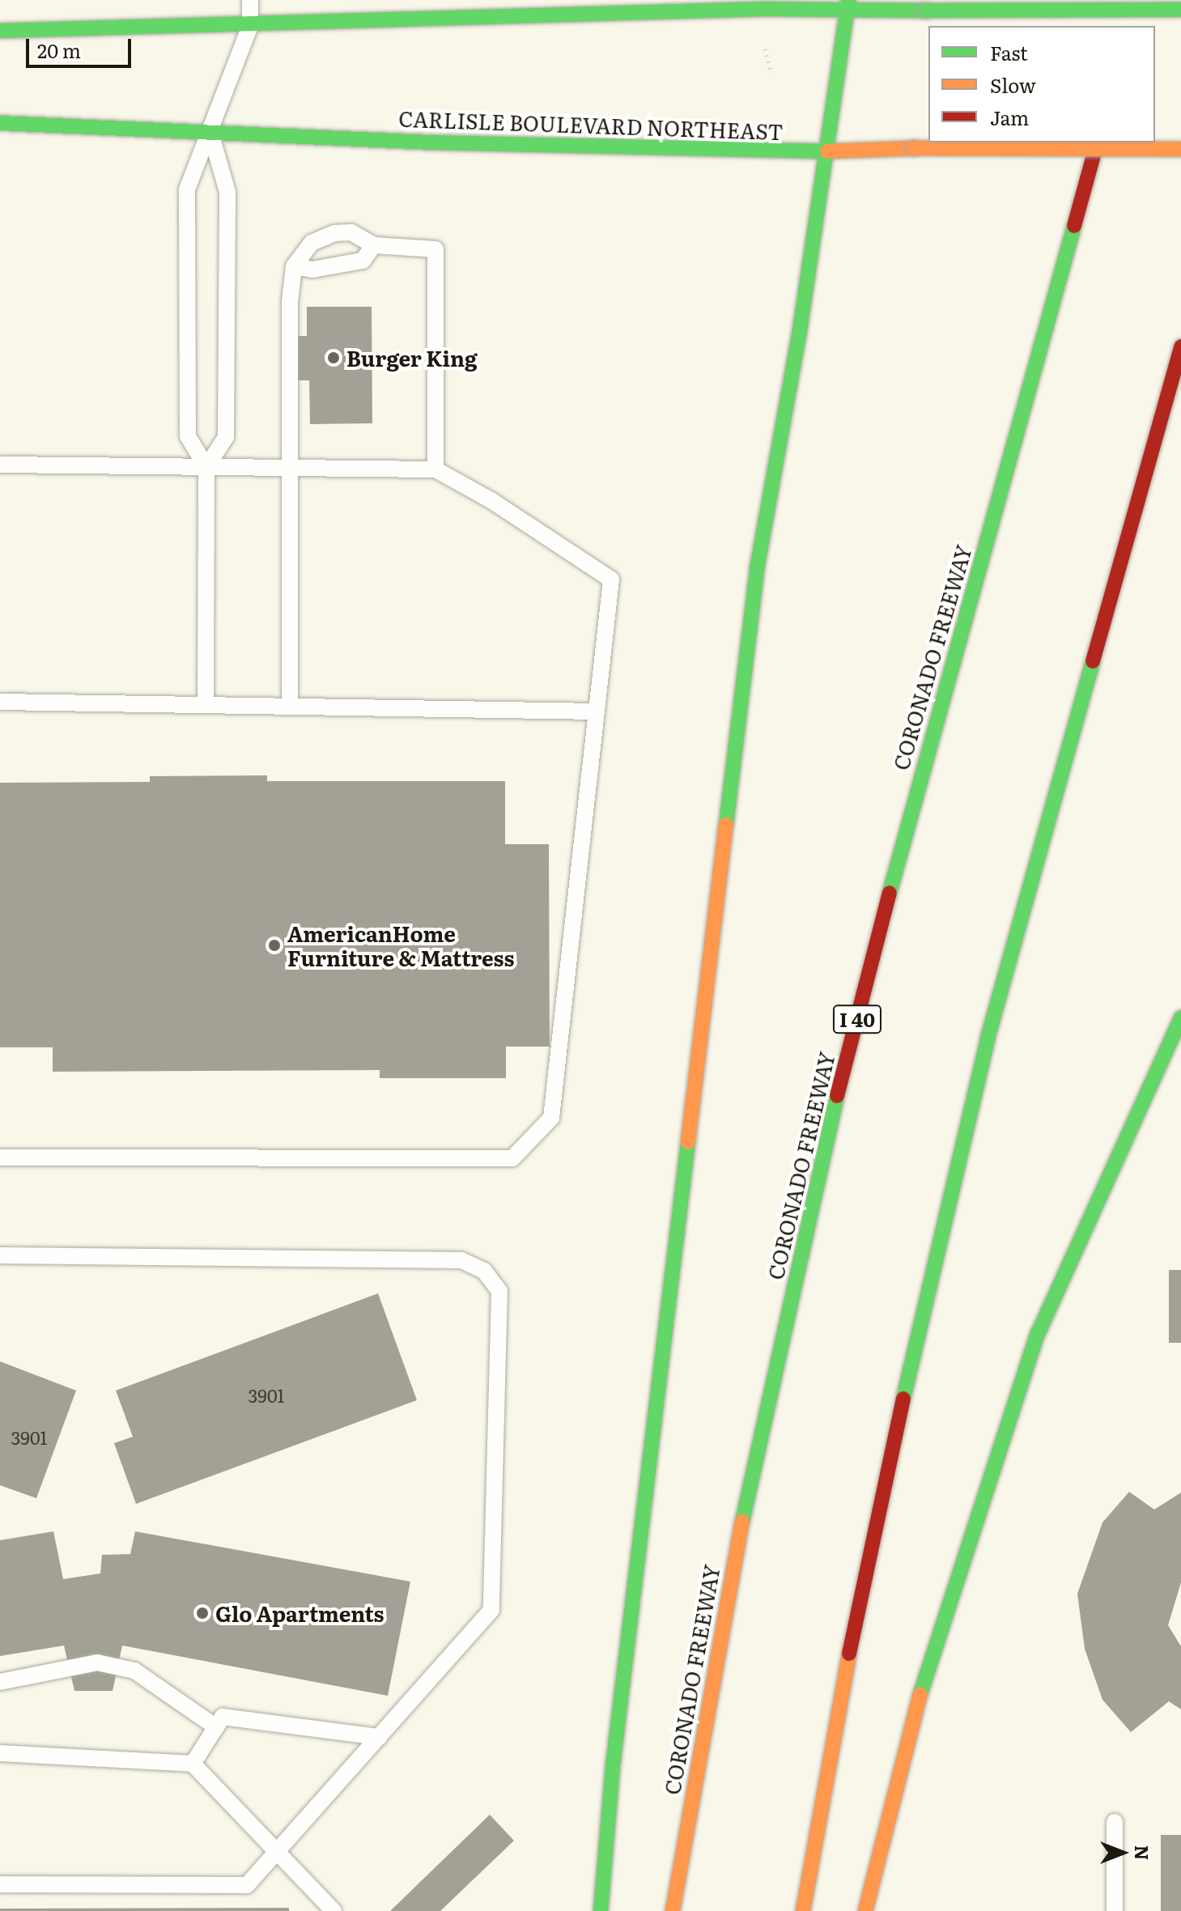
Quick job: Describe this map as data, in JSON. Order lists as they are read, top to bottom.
{
  "streets": {
    "main road": ["CARLISLE BOULEVARD NORTHEAST", "CORONADO FREEWAY", "I 40"]
  },
  "places": ["Burger King", "AmericanHome Furniture & Mattress", "Glo Apartments"],
  "house_numbers": ["3901", "3901"],
  "legend": ["Fast", "Slow", "Jam"],
  "scale_bar": "20 m",
  "north": "right"
}
